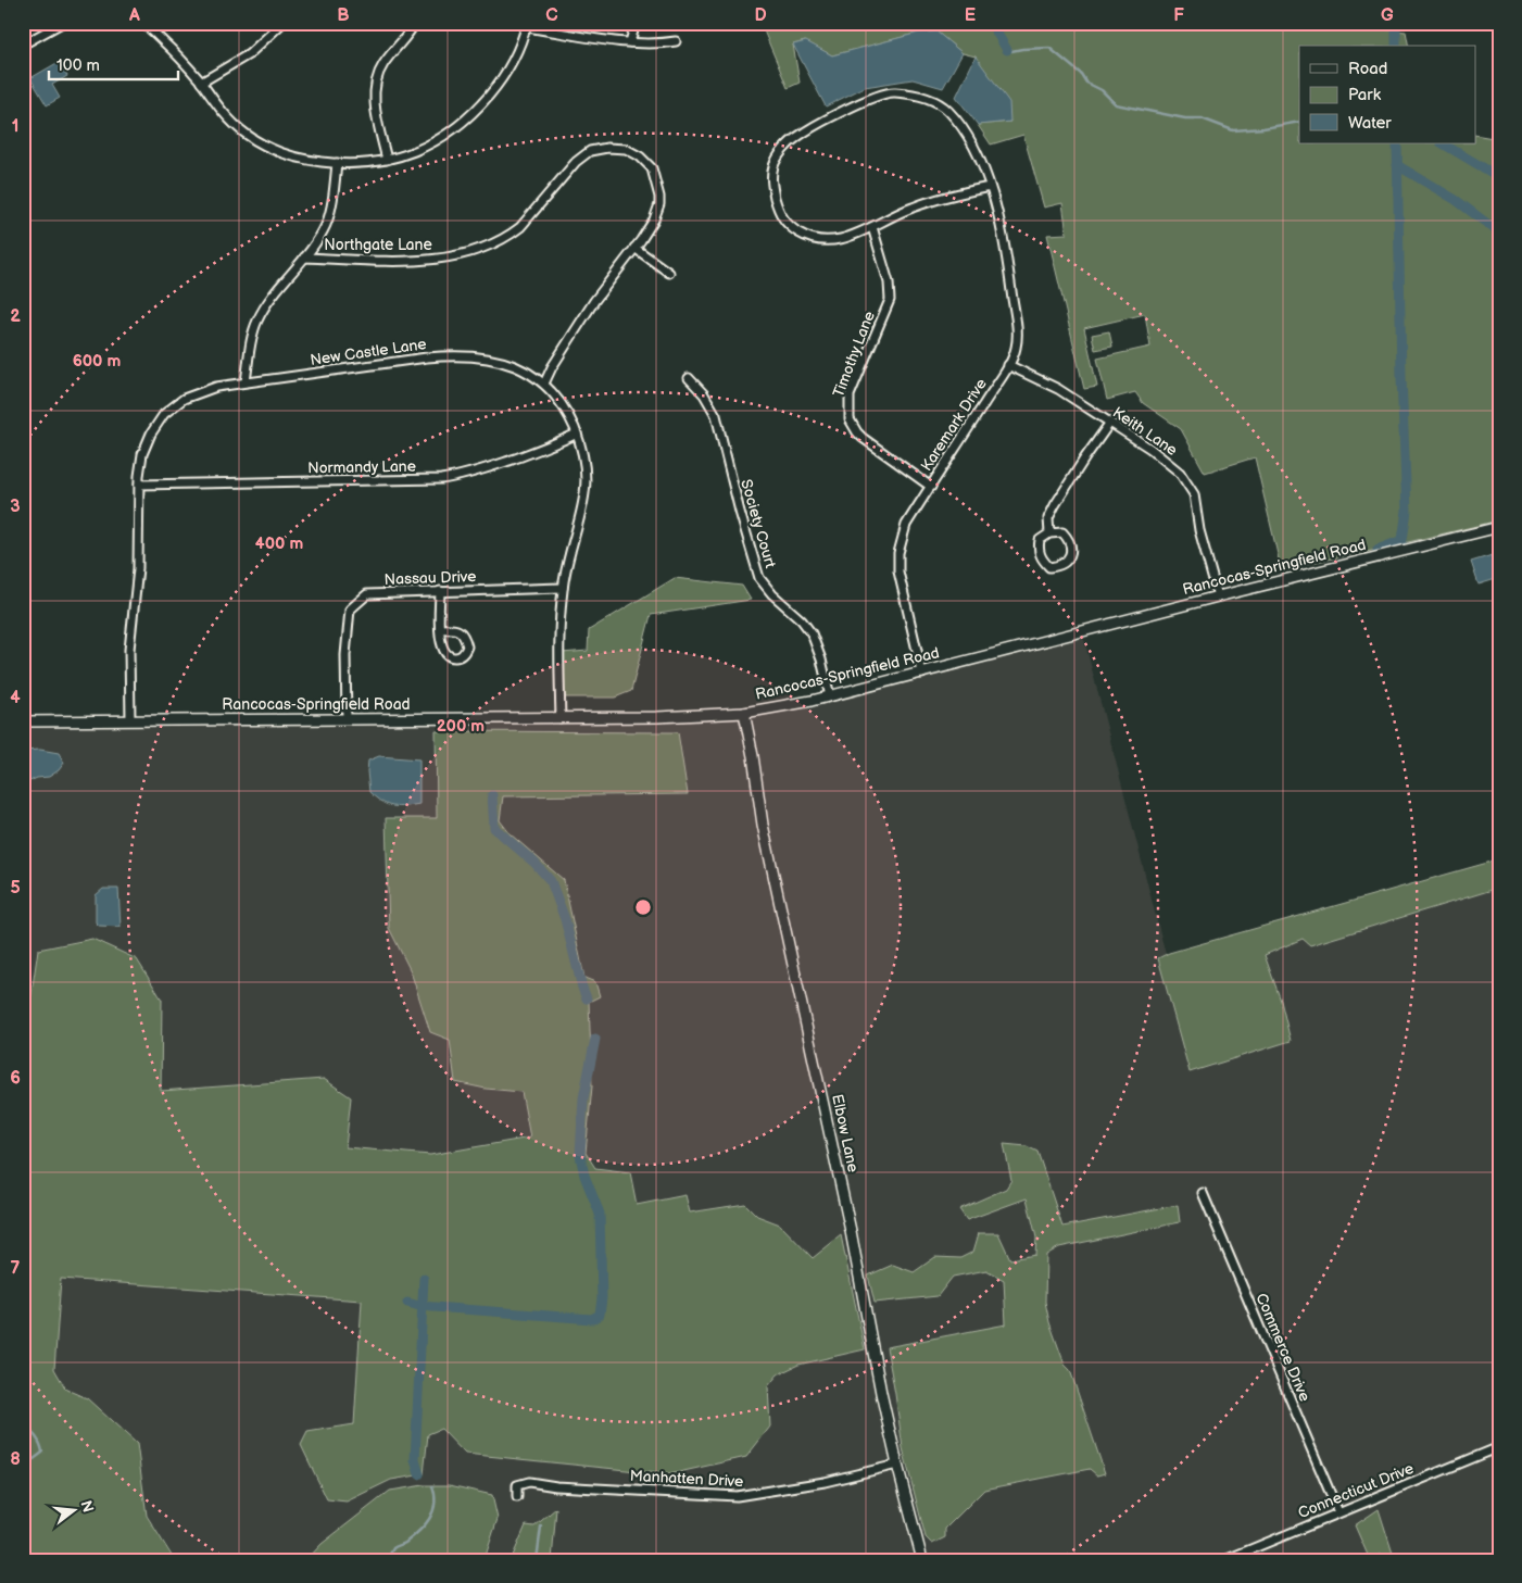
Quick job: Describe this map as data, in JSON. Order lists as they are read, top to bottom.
{
  "streets": {
    "main road": ["Rancocas-Springfield Road", "Elbow Lane"],
    "street": [
      "Northgate Lane",
      "New Castle Lane",
      "Timothy Lane",
      "Karemark Drive",
      "Keith Lane",
      "Normandy Lane",
      "Society Court",
      "Nassau Drive",
      "Commerce Drive",
      "Manhatten Drive",
      "Connecticut Drive"
    ]
  },
  "crossings": [
    ["Northgate Lane", "New Castle Lane"],
    ["New Castle Lane", "Normandy Lane"],
    ["New Castle Lane", "Rancocas-Springfield Road"],
    ["New Castle Lane", "Nassau Drive"],
    ["Timothy Lane", "Karemark Drive"],
    ["Karemark Drive", "Keith Lane"],
    ["Karemark Drive", "Rancocas-Springfield Road"],
    ["Keith Lane", "Rancocas-Springfield Road"],
    ["Society Court", "Rancocas-Springfield Road"],
    ["Rancocas-Springfield Road", "Nassau Drive"],
    ["Rancocas-Springfield Road", "Elbow Lane"],
    ["Elbow Lane", "Manhatten Drive"],
    ["Commerce Drive", "Connecticut Drive"]
  ],
  "legend": ["Road", "Park", "Water"],
  "scale_bar": "100 m",
  "north": "right",
  "grid": {
    "columns": [
      "A",
      "B",
      "C",
      "D",
      "E",
      "F",
      "G"
    ],
    "rows": [
      "1",
      "2",
      "3",
      "4",
      "5",
      "6",
      "7",
      "8"
    ]
  },
  "rings": ["600 m", "400 m", "200 m"]
}
